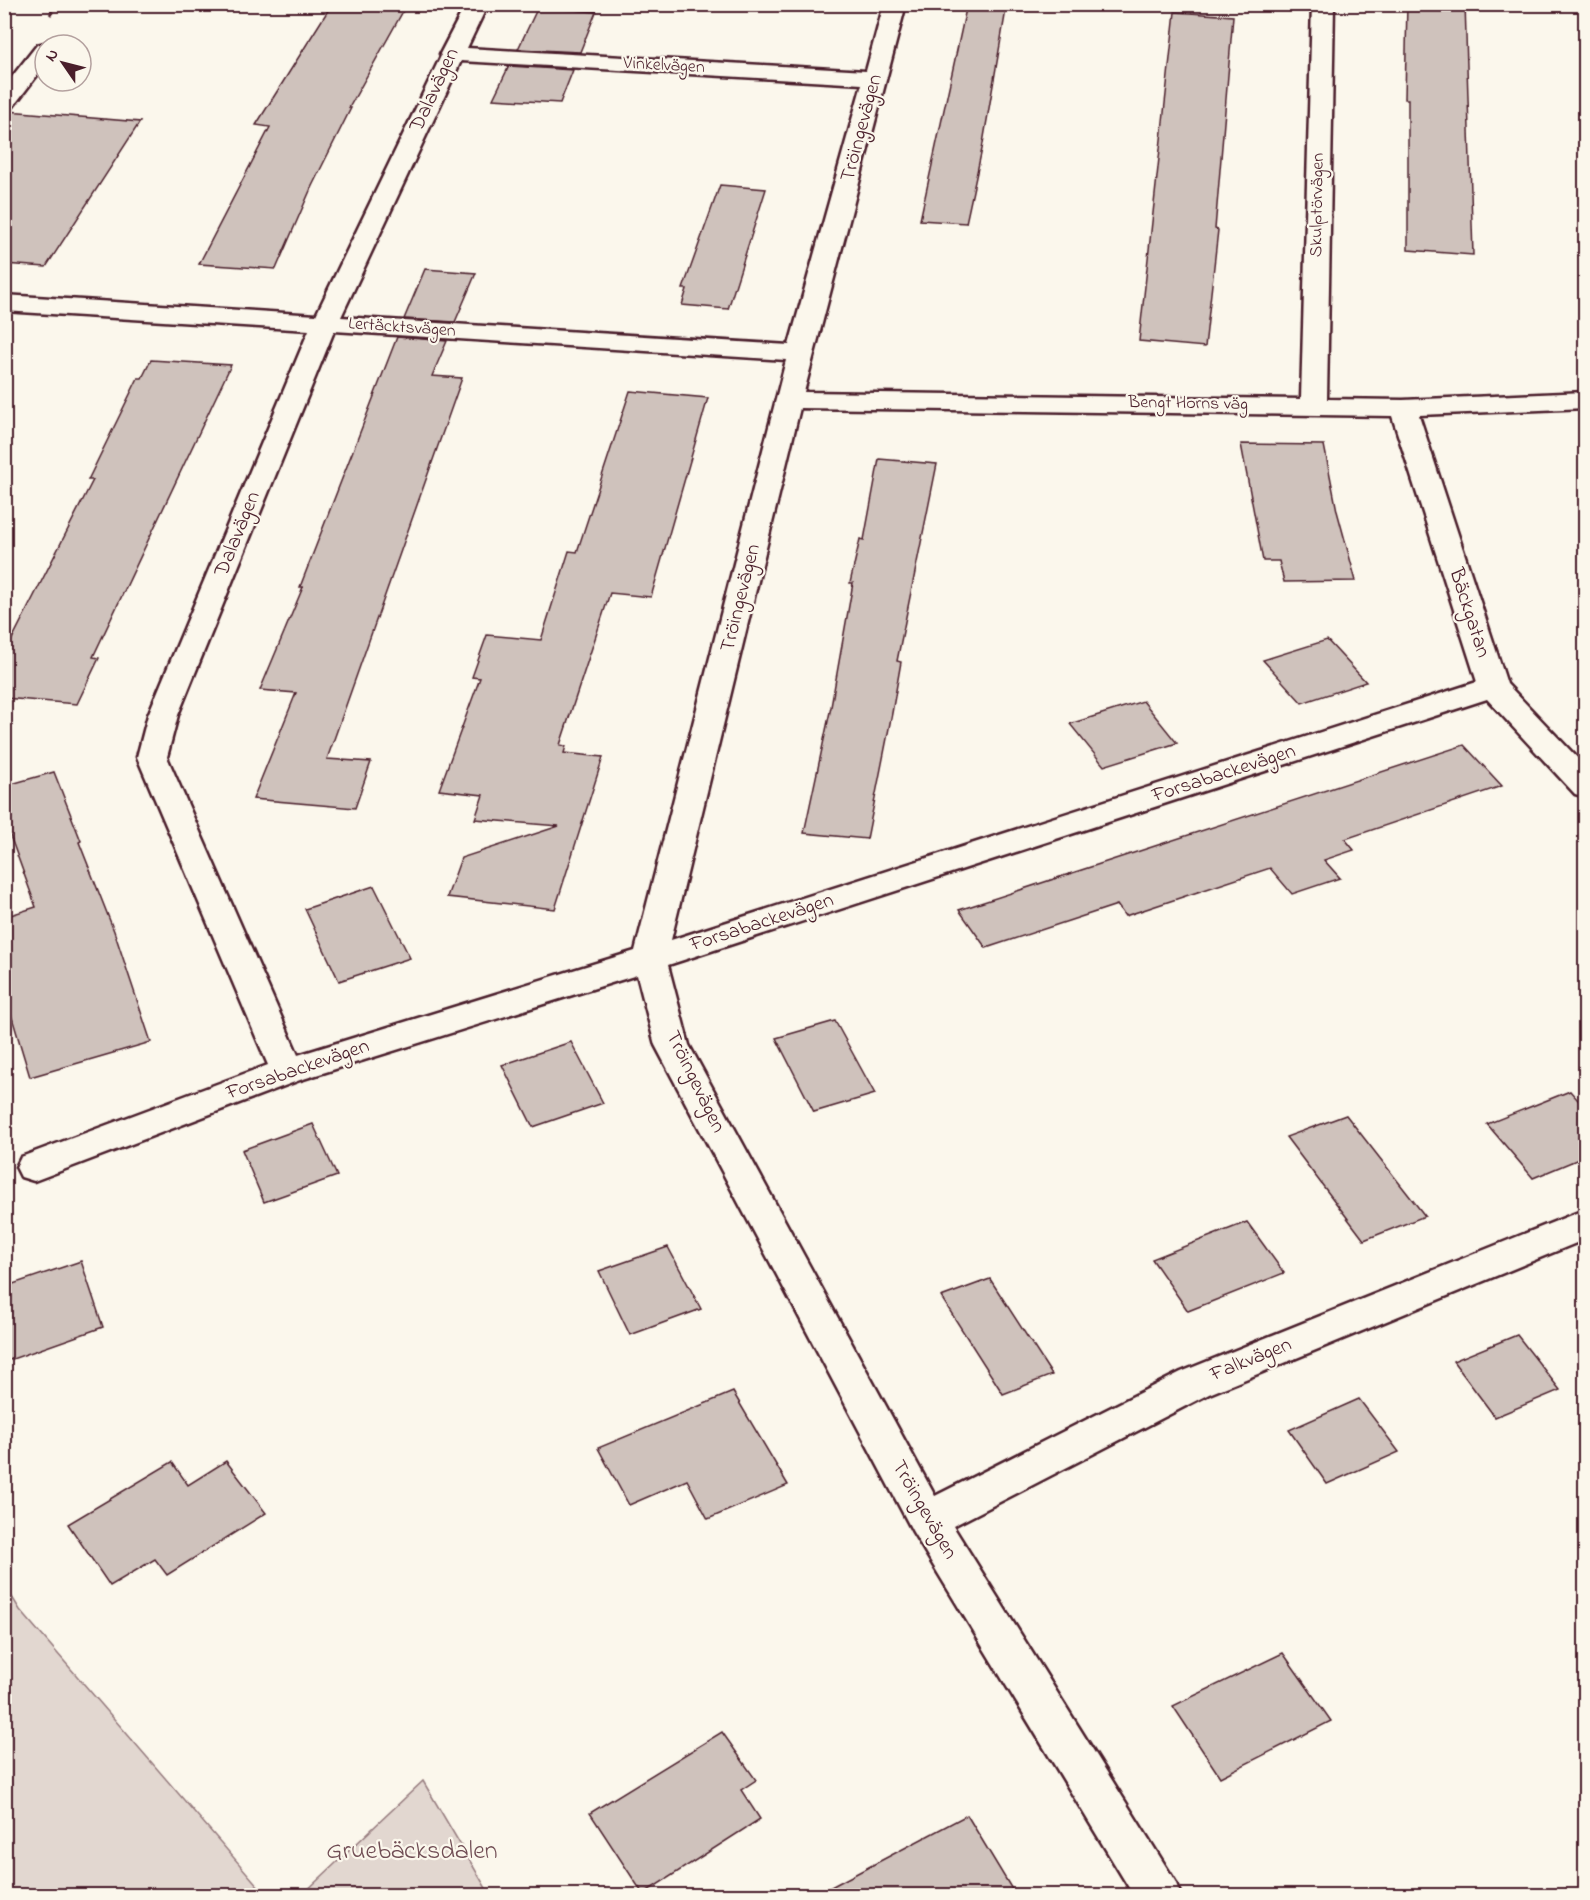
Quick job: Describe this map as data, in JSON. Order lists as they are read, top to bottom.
{
  "streets": {
    "street": [
      "Vinkelvägen",
      "Dalavägen",
      "Tröingevägen",
      "Skulptörvägen",
      "Lertäcktsvägen",
      "Bengt Horns väg",
      "Bäckgatan",
      "Forsabackevägen",
      "Falkvägen"
    ]
  },
  "crossings": [
    ["Vinkelvägen", "Dalavägen"],
    ["Vinkelvägen", "Tröingevägen"],
    ["Dalavägen", "Lertäcktsvägen"],
    ["Dalavägen", "Forsabackevägen"],
    ["Tröingevägen", "Lertäcktsvägen"],
    ["Tröingevägen", "Bengt Horns väg"],
    ["Tröingevägen", "Forsabackevägen"],
    ["Tröingevägen", "Falkvägen"],
    ["Skulptörvägen", "Bengt Horns väg"],
    ["Bengt Horns väg", "Bäckgatan"],
    ["Bäckgatan", "Forsabackevägen"]
  ],
  "parks": ["Gruebäcksdalen"],
  "north": "top left"
}
